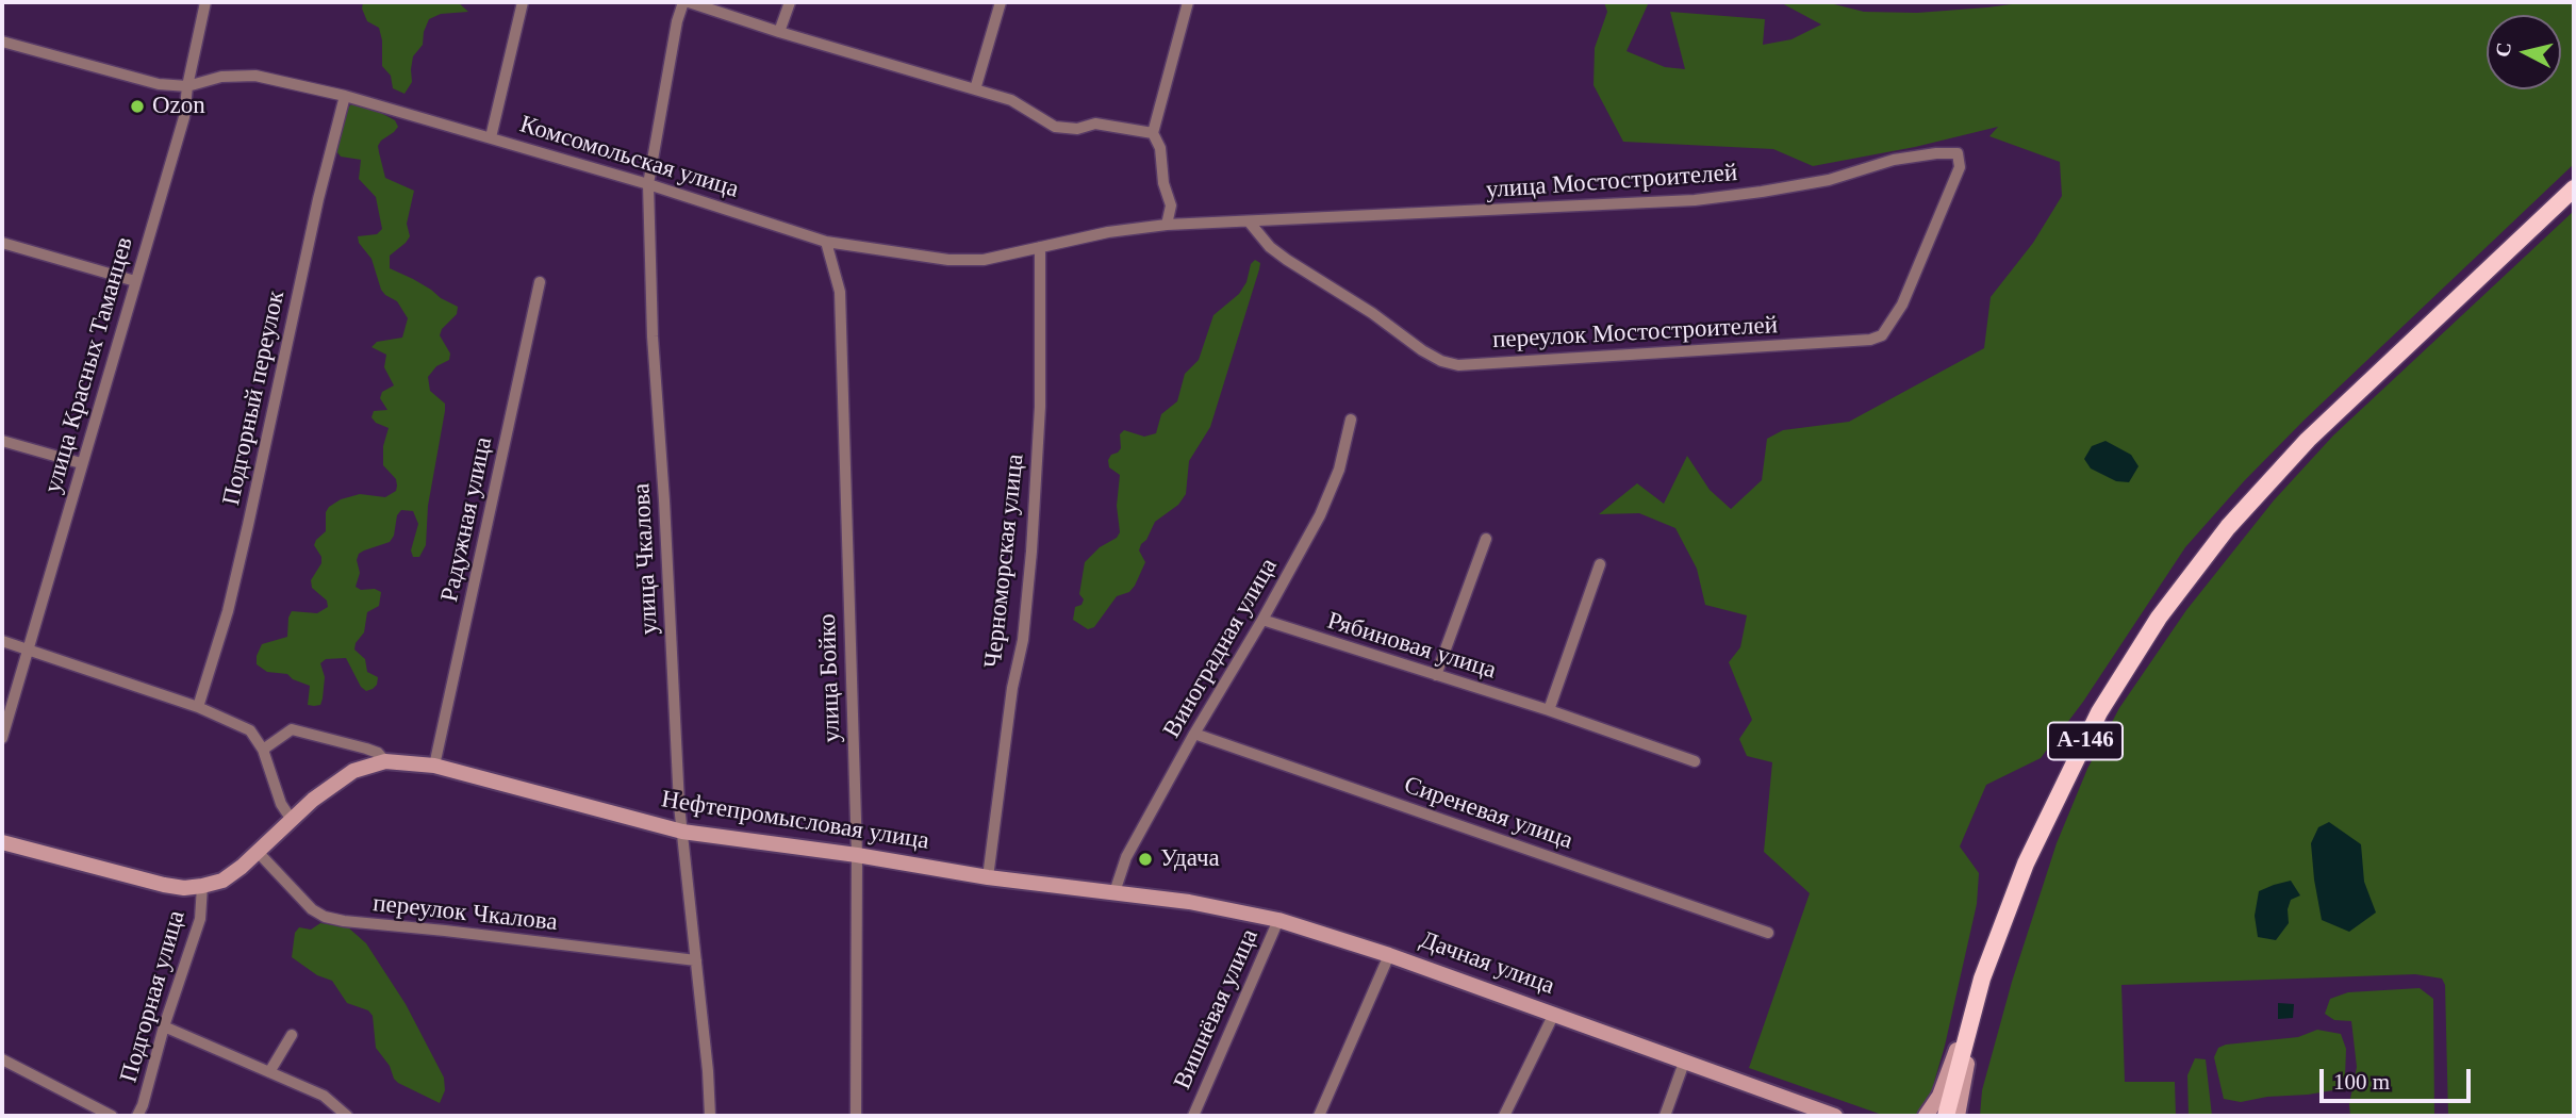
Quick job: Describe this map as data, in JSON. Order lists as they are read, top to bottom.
{
  "streets": {
    "highway": ["А-146"],
    "main road": ["Нефтепромысловая улица", "Дачная улица"],
    "street": [
      "Комсомольская улица",
      "улица Мостостроителей",
      "переулок Мостостроителей",
      "улица Красных Таманцев",
      "Подгорный переулок",
      "Радужная улица",
      "улица Чкалова",
      "Черноморская улица",
      "Рябиновая улица",
      "Виноградная улица",
      "улица Бойко",
      "Сиреневая улица",
      "переулок Чкалова",
      "Подгорная улица",
      "Вишнёвая улица"
    ]
  },
  "crossings": [
    ["Комсомольская улица", "улица Мостостроителей"],
    ["Комсомольская улица", "переулок Мостостроителей"],
    ["Комсомольская улица", "улица Красных Таманцев"],
    ["Комсомольская улица", "Подгорный переулок"],
    ["Комсомольская улица", "улица Чкалова"],
    ["Комсомольская улица", "Черноморская улица"],
    ["Комсомольская улица", "улица Бойко"],
    ["улица Мостостроителей", "переулок Мостостроителей"],
    ["Радужная улица", "Нефтепромысловая улица"],
    ["улица Чкалова", "Нефтепромысловая улица"],
    ["улица Чкалова", "переулок Чкалова"],
    ["Черноморская улица", "Нефтепромысловая улица"],
    ["Рябиновая улица", "Виноградная улица"],
    ["Виноградная улица", "Сиреневая улица"],
    ["Виноградная улица", "Нефтепромысловая улица"],
    ["Виноградная улица", "Дачная улица"],
    ["улица Бойко", "Нефтепромысловая улица"],
    ["Нефтепромысловая улица", "Дачная улица"],
    ["Дачная улица", "Вишнёвая улица"]
  ],
  "places": ["Ozon", "Удача"],
  "scale_bar": "100 m",
  "north": "left"
}
